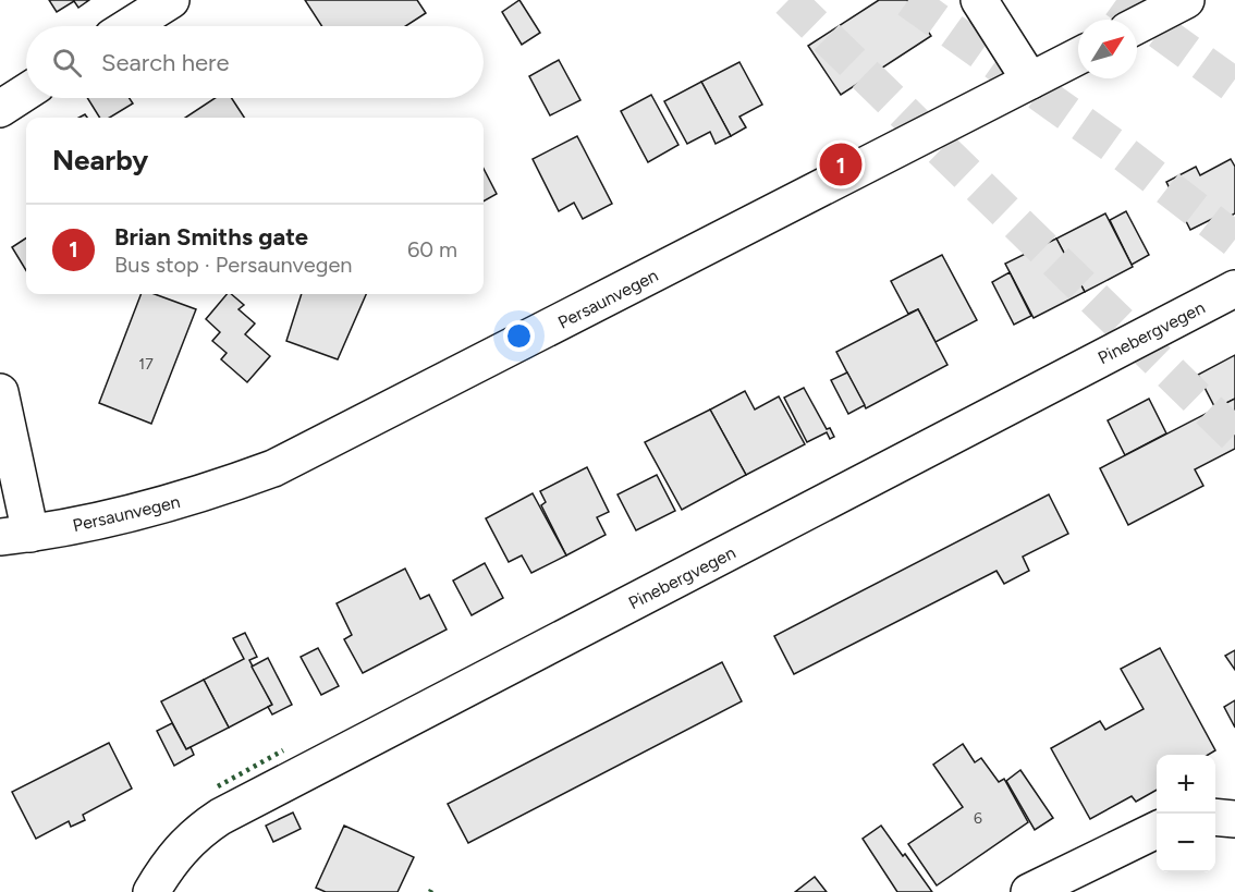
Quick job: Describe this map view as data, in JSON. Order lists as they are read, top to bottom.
{
  "streets": {
    "street": ["Persaunvegen", "Pinebergvegen"]
  },
  "house_numbers": ["17", "6"],
  "north": "top right",
  "page": {
    "search": "Search here",
    "heading": "Nearby",
    "pins": "1",
    "list": [
      {
        "mark": "1",
        "name": "Brian Smiths gate",
        "note": "Bus stop · Persaunvegen",
        "value": "60 m"
      }
    ],
    "map_buttons": ["+", "−"]
  }
}
